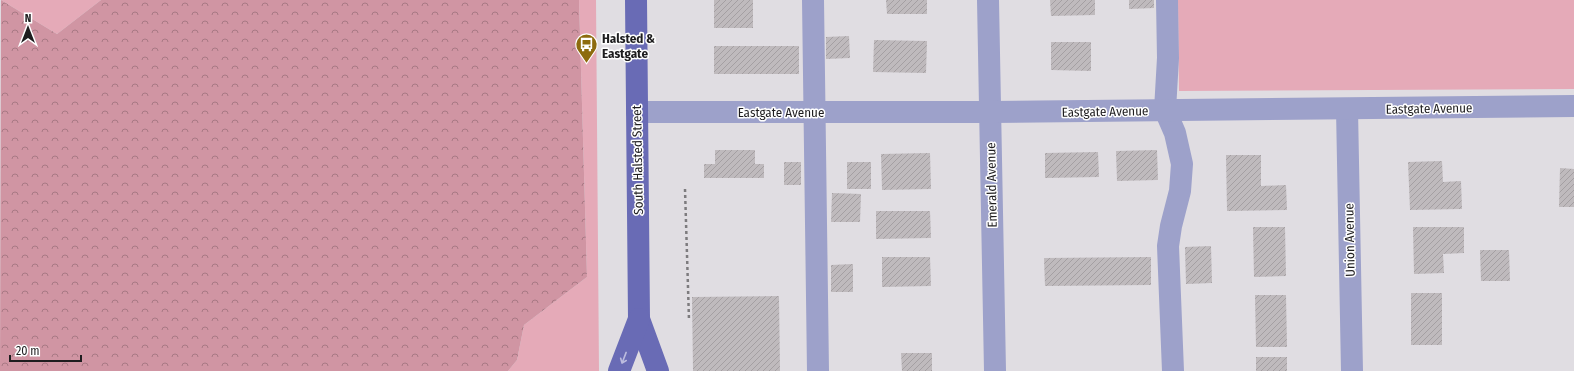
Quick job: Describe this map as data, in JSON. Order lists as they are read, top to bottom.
{
  "streets": {
    "main road": ["South Halsted Street"],
    "street": ["Eastgate Avenue", "Emerald Avenue", "Union Avenue"]
  },
  "crossings": [
    ["Eastgate Avenue", "South Halsted Street"],
    ["Eastgate Avenue", "Emerald Avenue"],
    ["Eastgate Avenue", "Union Avenue"]
  ],
  "places": {
    "bus stop": ["Halsted & Eastgate"]
  },
  "scale_bar": "20 m",
  "north": "top"
}
